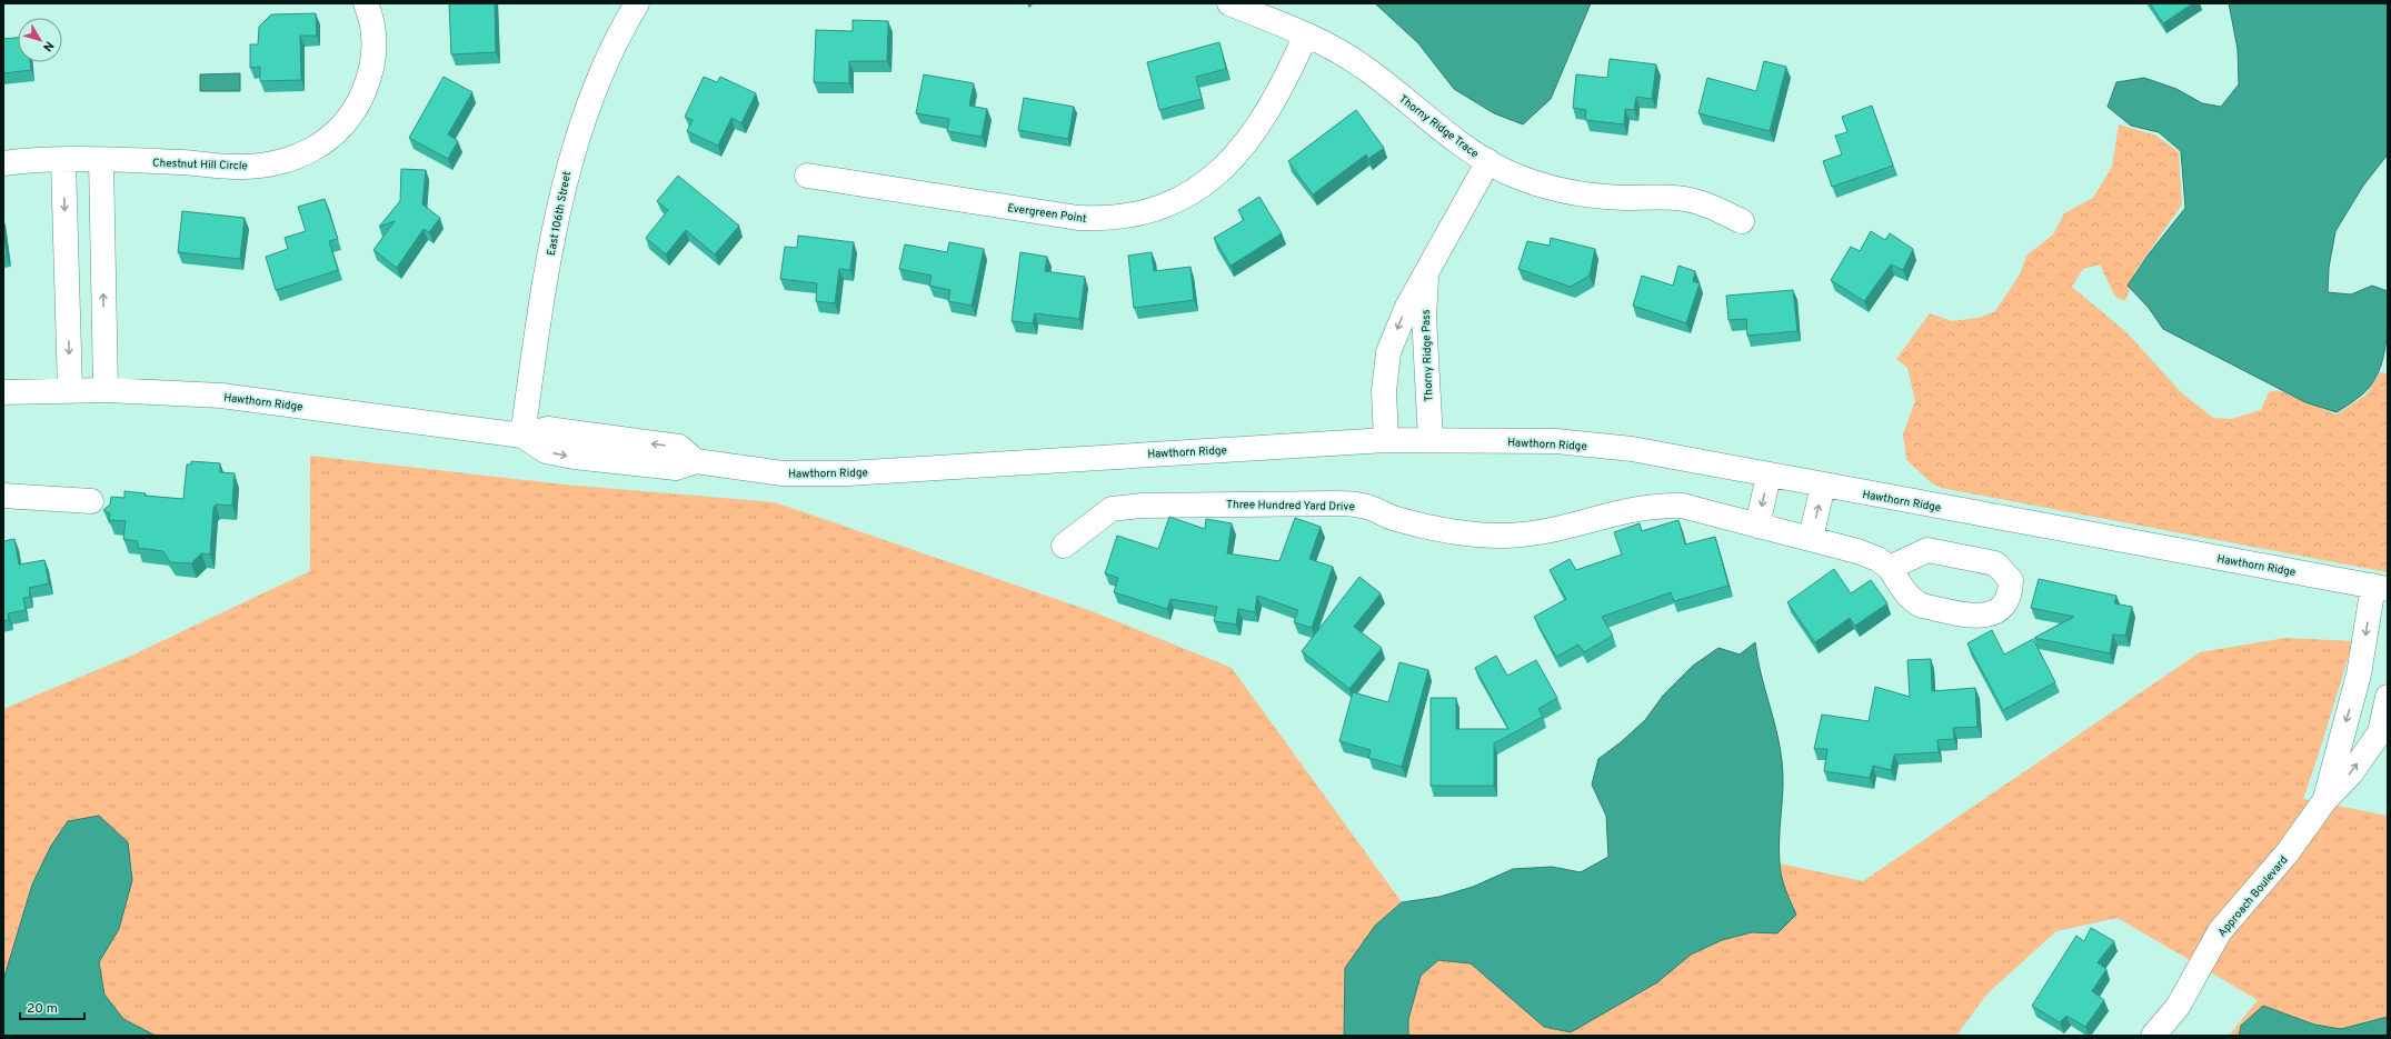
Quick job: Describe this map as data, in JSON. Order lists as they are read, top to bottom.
{
  "streets": {
    "street": [
      "Thorny Ridge Trace",
      "Chestnut Hill Circle",
      "Evergreen Point",
      "East 106th Street",
      "Thorny Ridge Pass",
      "Hawthorn Ridge",
      "Three Hundred Yard Drive",
      "Approach Boulevard"
    ]
  },
  "crossings": [
    ["Thorny Ridge Trace", "Evergreen Point"],
    ["Thorny Ridge Trace", "Thorny Ridge Pass"],
    ["East 106th Street", "Hawthorn Ridge"],
    ["Thorny Ridge Pass", "Hawthorn Ridge"],
    ["Hawthorn Ridge", "Approach Boulevard"]
  ],
  "scale_bar": "20 m",
  "north": "bottom right"
}
